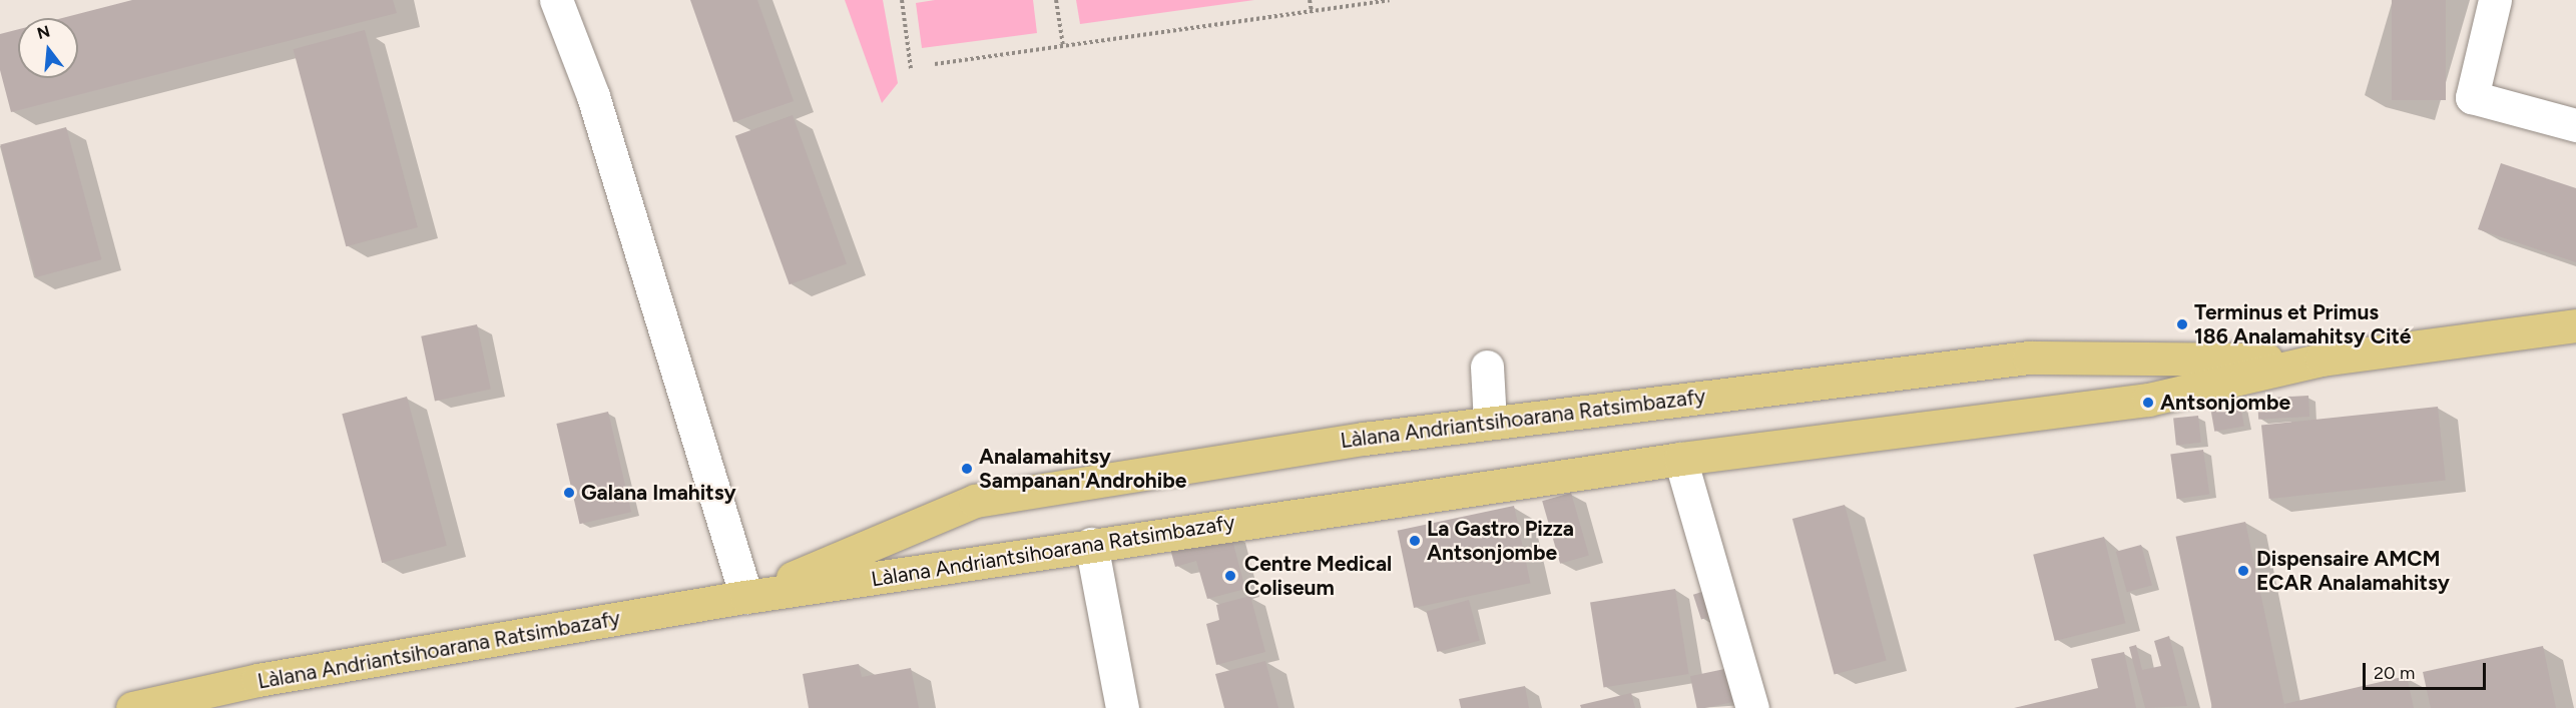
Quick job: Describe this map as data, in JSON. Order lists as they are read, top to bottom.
{
  "streets": {
    "main road": ["Làlana Andriantsihoarana Ratsimbazafy"]
  },
  "places": [
    "Terminus et Primus 186 Analamahitsy Cité",
    "Antsonjombe",
    "Analamahitsy Sampanan'Androhibe",
    "Galana Imahitsy",
    "La Gastro Pizza Antsonjombe",
    "Dispensaire AMCM ECAR Analamahitsy",
    "Centre Medical Coliseum"
  ],
  "scale_bar": "20 m",
  "north": "top"
}
